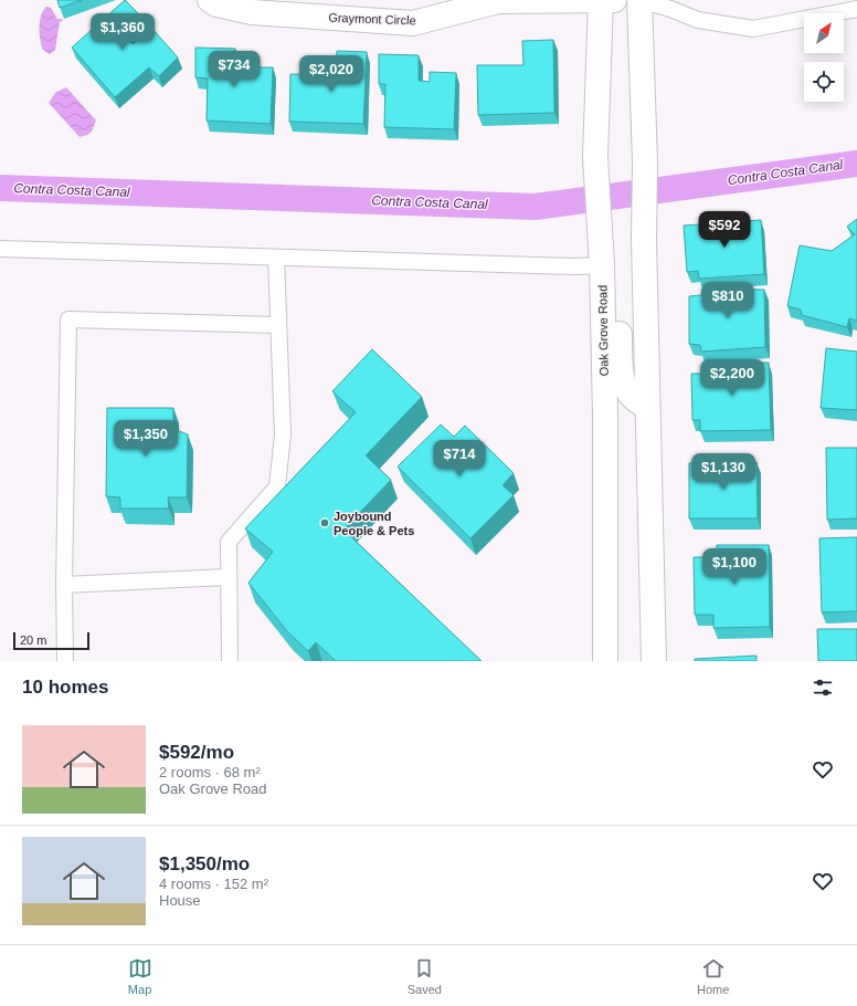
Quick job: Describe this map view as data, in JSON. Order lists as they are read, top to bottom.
{
  "streets": {
    "main road": ["Graymont Circle", "Oak Grove Road"]
  },
  "crossings": [
    ["Graymont Circle", "Oak Grove Road"]
  ],
  "water": ["Contra Costa Canal"],
  "places": ["Joybound People & Pets"],
  "scale_bar": "20 m",
  "north": "top right",
  "page": {
    "price": [
      "$1,360",
      "$734",
      "$2,020",
      "$592",
      "$810",
      "$2,200",
      "$1,350",
      "$714",
      "$1,130",
      "$1,100"
    ],
    "scale": "20 m",
    "heading": "10 homes",
    "list": [
      {
        "name": "$592/mo",
        "note": "2 rooms · 68 m² · Oak Grove Road"
      },
      {
        "name": "$1,350/mo",
        "note": "4 rooms · 152 m² · House"
      }
    ],
    "tabs": ["Map", "Saved", "Home"]
  }
}
